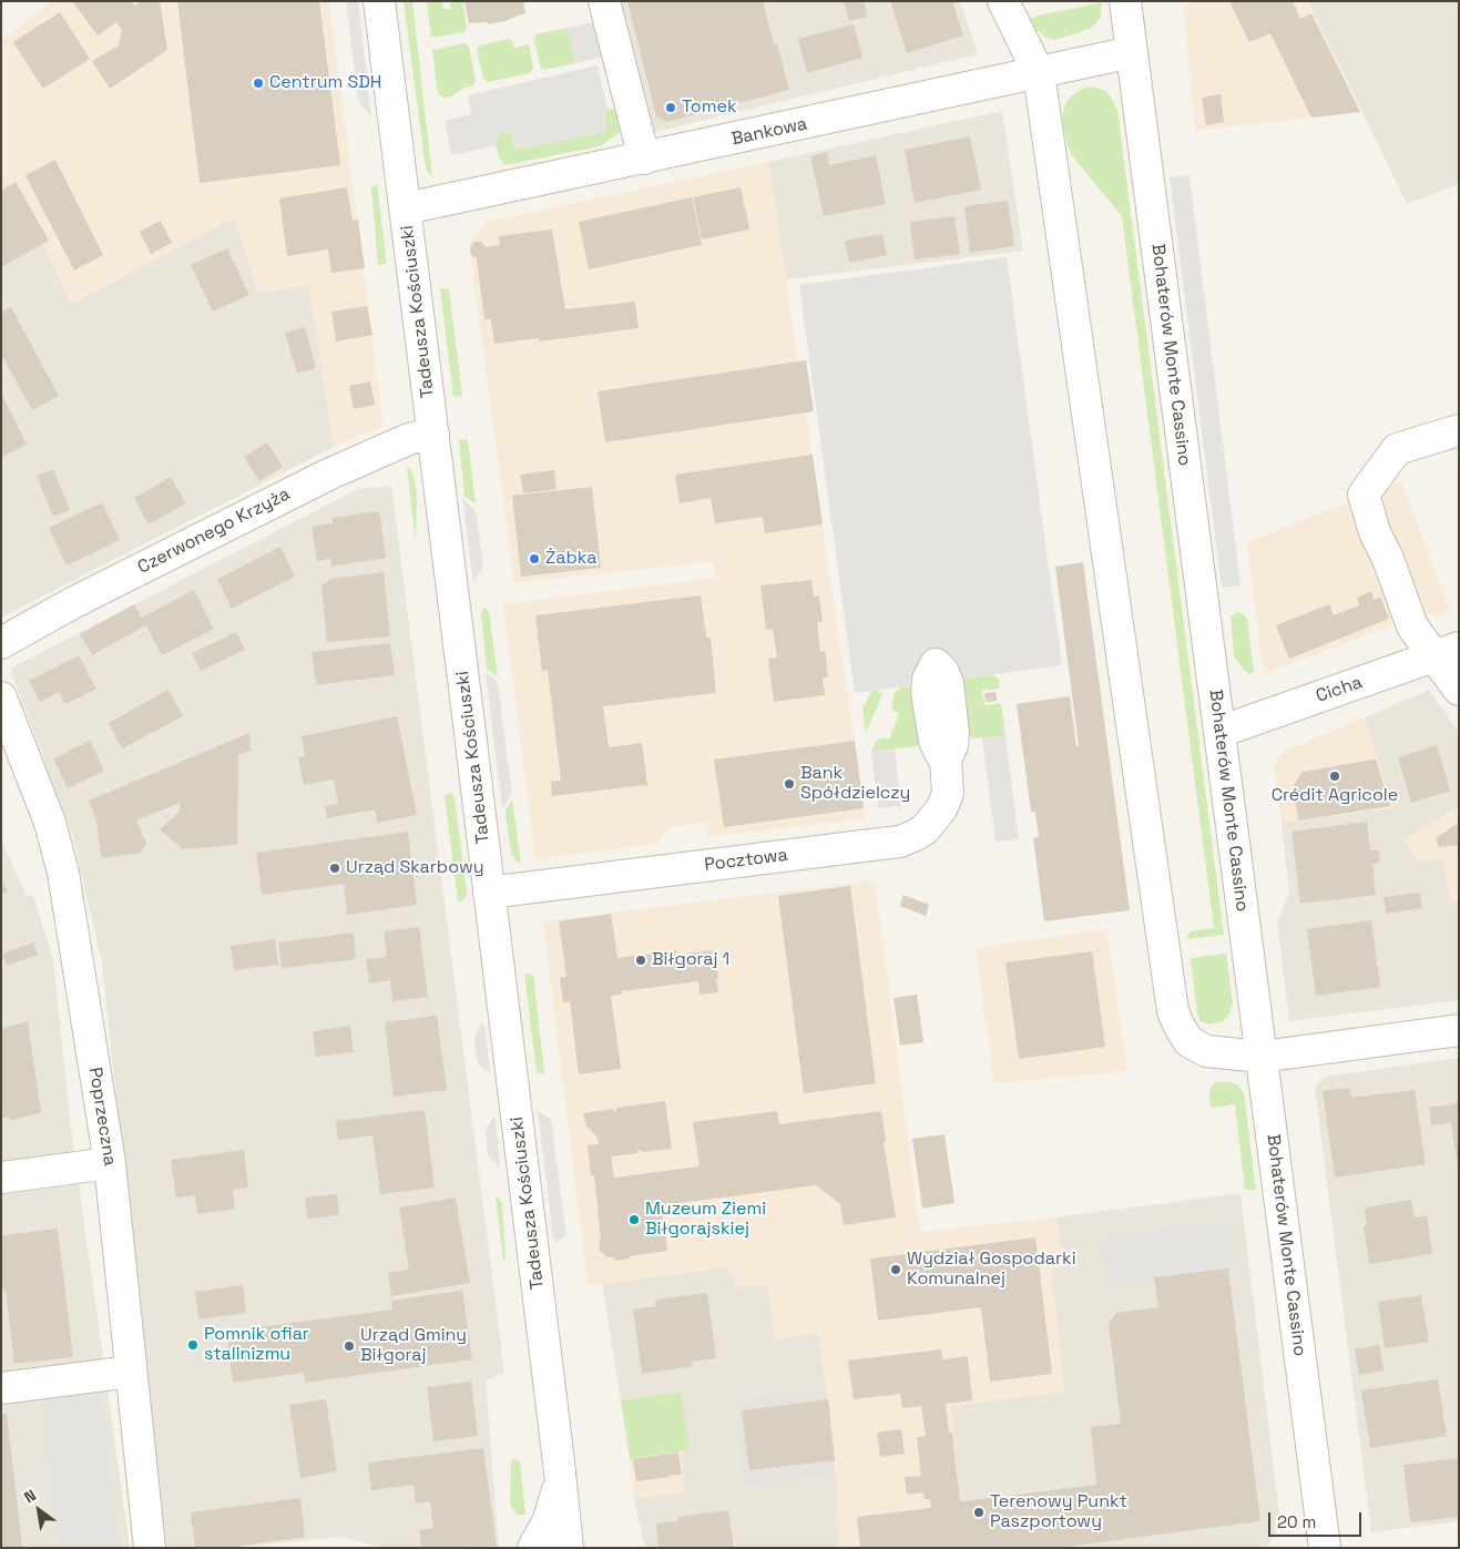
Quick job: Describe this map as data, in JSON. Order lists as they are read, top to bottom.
{
  "streets": {
    "street": [
      "Bankowa",
      "Tadeusza Kościuszki",
      "Bohaterów Monte Cassino",
      "Czerwonego Krzyża",
      "Cicha",
      "Pocztowa",
      "Poprzeczna"
    ]
  },
  "crossings": [
    ["Bankowa", "Tadeusza Kościuszki"],
    ["Bankowa", "Bohaterów Monte Cassino"],
    ["Tadeusza Kościuszki", "Czerwonego Krzyża"],
    ["Tadeusza Kościuszki", "Pocztowa"],
    ["Bohaterów Monte Cassino", "Cicha"]
  ],
  "places": [
    "Centrum SDH",
    "Tomek",
    "Żabka",
    "Crédit Agricole",
    "Bank Spółdzielczy",
    "Urząd Skarbowy",
    "Biłgoraj 1",
    "Muzeum Ziemi Biłgorajskiej",
    "Wydział Gospodarki Komunalnej",
    "Pomnik ofiar stalinizmu",
    "Urząd Gminy Biłgoraj",
    "Terenowy Punkt Paszportowy"
  ],
  "scale_bar": "20 m",
  "north": "top left"
}
